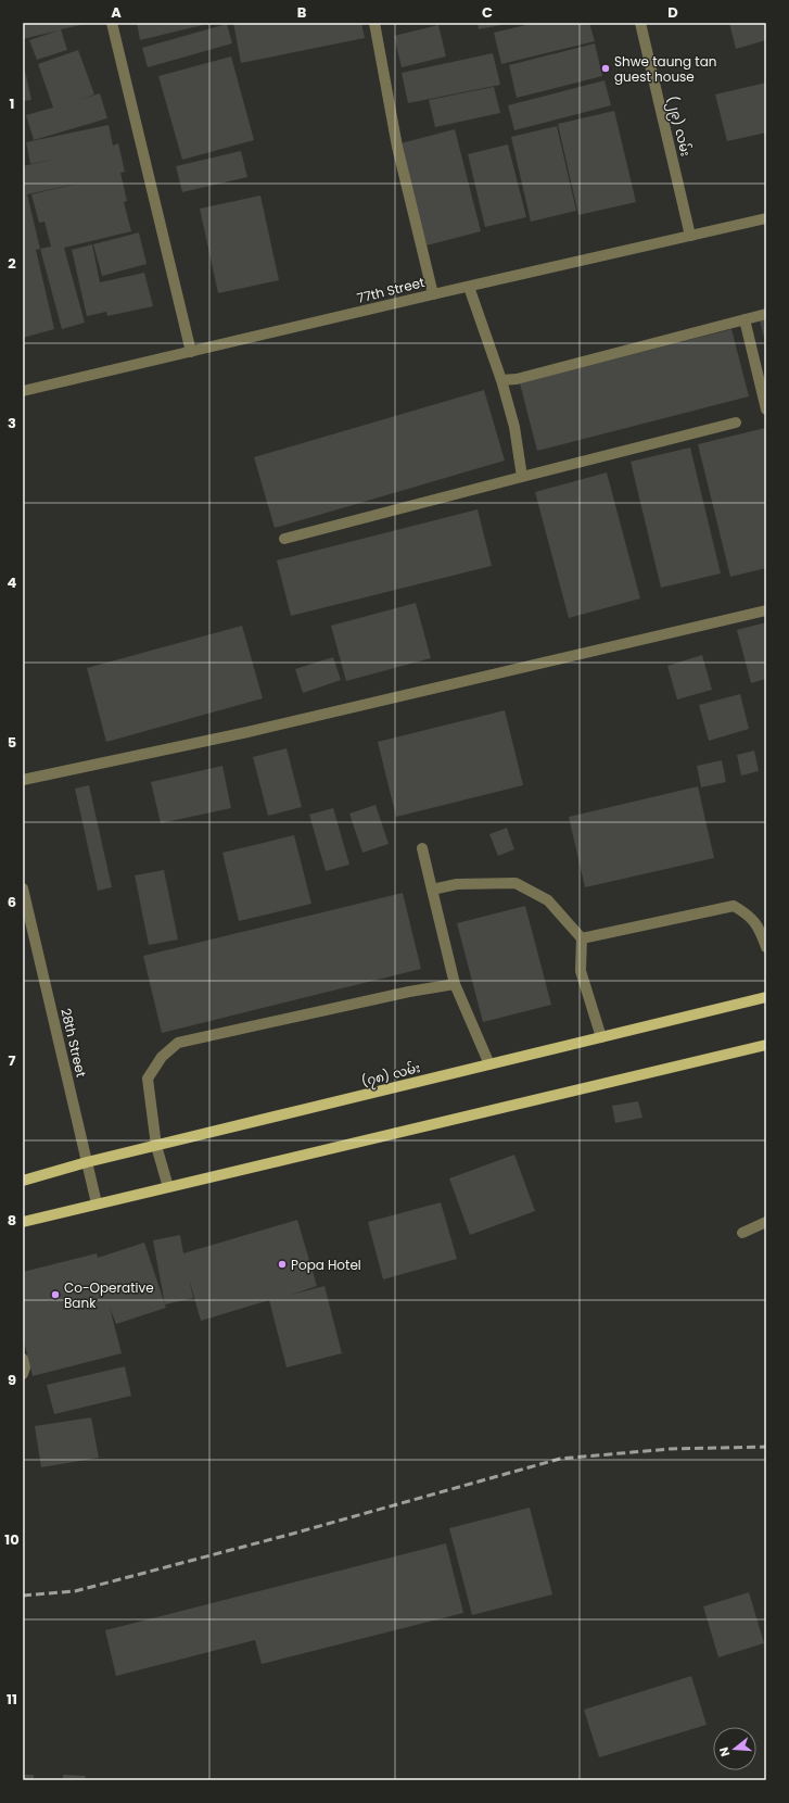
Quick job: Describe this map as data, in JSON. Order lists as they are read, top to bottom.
{
  "streets": {
    "main road": ["(၇၈) လမ်း"],
    "street": ["(၂၉) လမ်း", "77th Street", "28th Street"]
  },
  "crossings": [
    ["(၂၉) လမ်း", "77th Street"],
    ["28th Street", "(၇၈) လမ်း"]
  ],
  "places": ["Shwe taung tan guest house", "Popa Hotel", "Co-Operative Bank"],
  "north": "left",
  "grid": {
    "columns": [
      "A",
      "B",
      "C",
      "D"
    ],
    "rows": [
      "1",
      "2",
      "3",
      "4",
      "5",
      "6",
      "7",
      "8",
      "9",
      "10",
      "11"
    ]
  }
}
